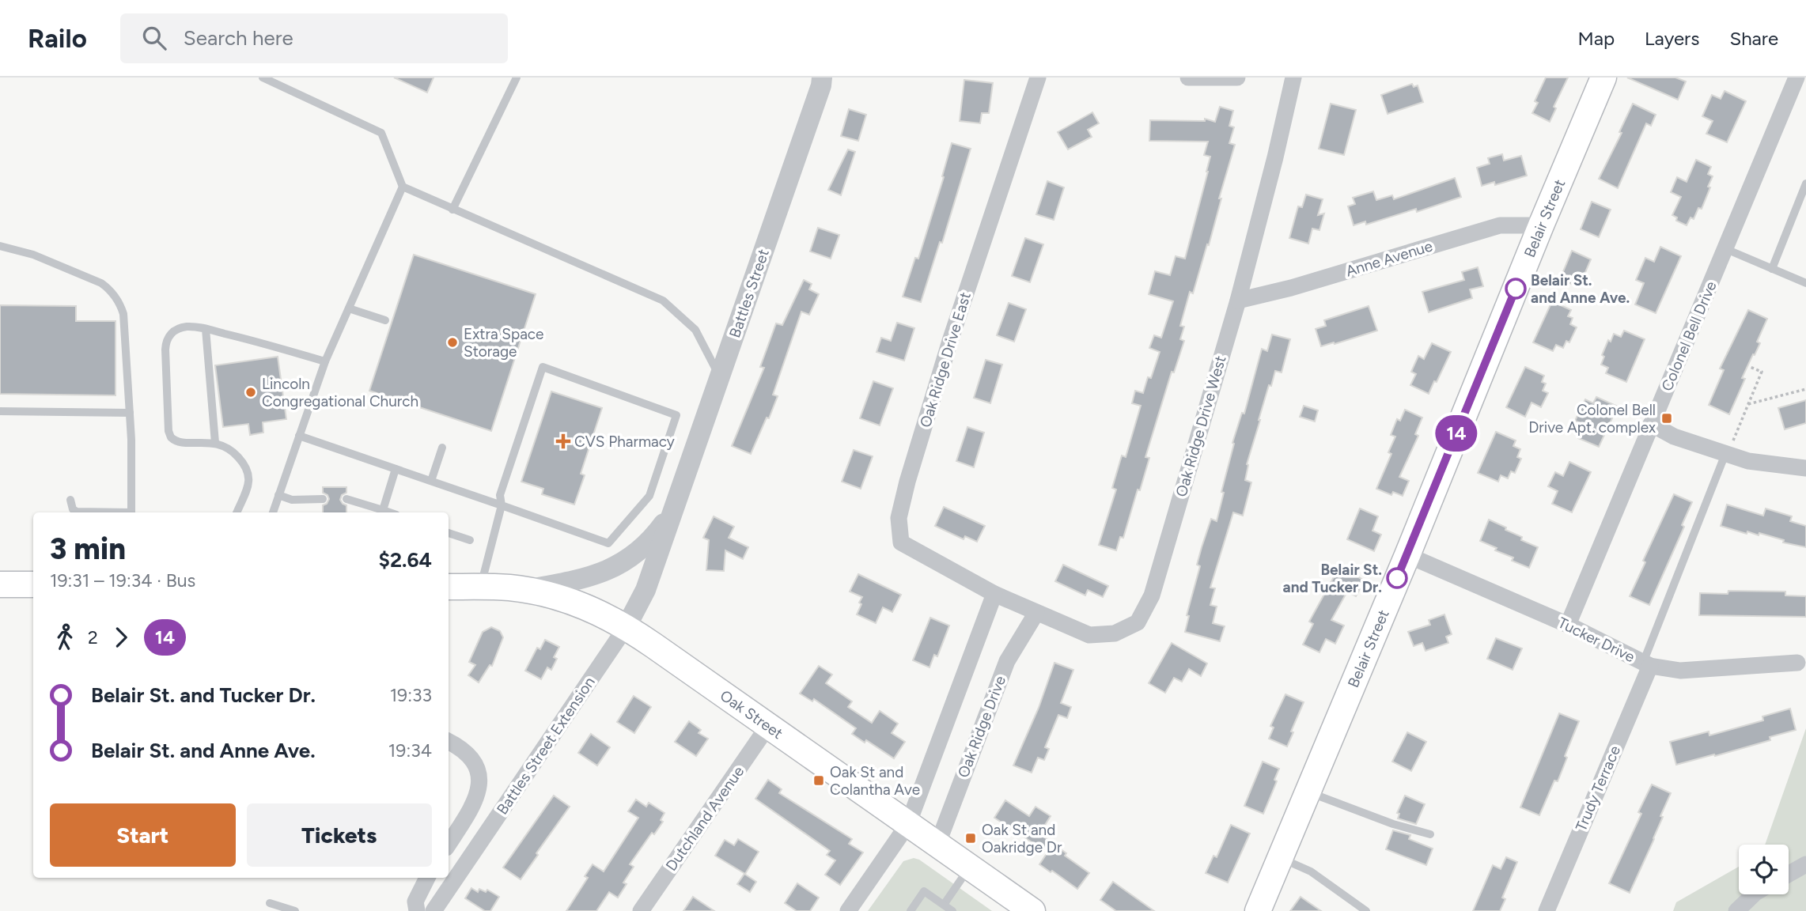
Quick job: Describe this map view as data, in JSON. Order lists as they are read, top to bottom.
{
  "streets": {
    "main road": ["Belair Street", "Oak Street"],
    "street": [
      "Anne Avenue",
      "Battles Street",
      "Colonel Bell Drive",
      "Oak Ridge Drive East",
      "Oak Ridge Drive West",
      "Tucker Drive",
      "Oak Ridge Drive",
      "Battles Street Extension",
      "Trudy Terrace",
      "Dutchland Avenue"
    ]
  },
  "crossings": [
    ["Belair Street", "Anne Avenue"],
    ["Belair Street", "Tucker Drive"],
    ["Anne Avenue", "Oak Ridge Drive West"],
    ["Battles Street", "Oak Street"],
    ["Battles Street", "Battles Street Extension"],
    ["Colonel Bell Drive", "Tucker Drive"],
    ["Oak Ridge Drive East", "Oak Ridge Drive West"],
    ["Oak Ridge Drive West", "Oak Ridge Drive"],
    ["Tucker Drive", "Trudy Terrace"],
    ["Oak Street", "Oak Ridge Drive"],
    ["Oak Street", "Battles Street Extension"],
    ["Oak Street", "Dutchland Avenue"]
  ],
  "places": {
    "other": [
      "Belair St. and Anne Ave.",
      "Extra Space Storage",
      "Lincoln Congregational Church",
      "Belair St. and Tucker Dr."
    ],
    "transit": ["Colonel Bell Drive Apt. complex", "Oak St and Colantha Ave", "Oak St and Oakridge Dr"],
    "health": ["CVS Pharmacy"]
  },
  "lines": ["bus line 14"],
  "page": {
    "header": "Railo",
    "search": "Search here",
    "nav": ["Map", "Layers", "Share"],
    "on_map": "14",
    "heading": ["3 min", "19:31 – 19:34 · Bus", "$2.64"],
    "legs": ["2", "14"],
    "list": [
      {
        "name": "Belair St. and Tucker Dr.",
        "value": "19:33"
      },
      {
        "name": "Belair St. and Anne Ave.",
        "value": "19:34"
      }
    ],
    "buttons": ["Start", "Tickets"]
  }
}
